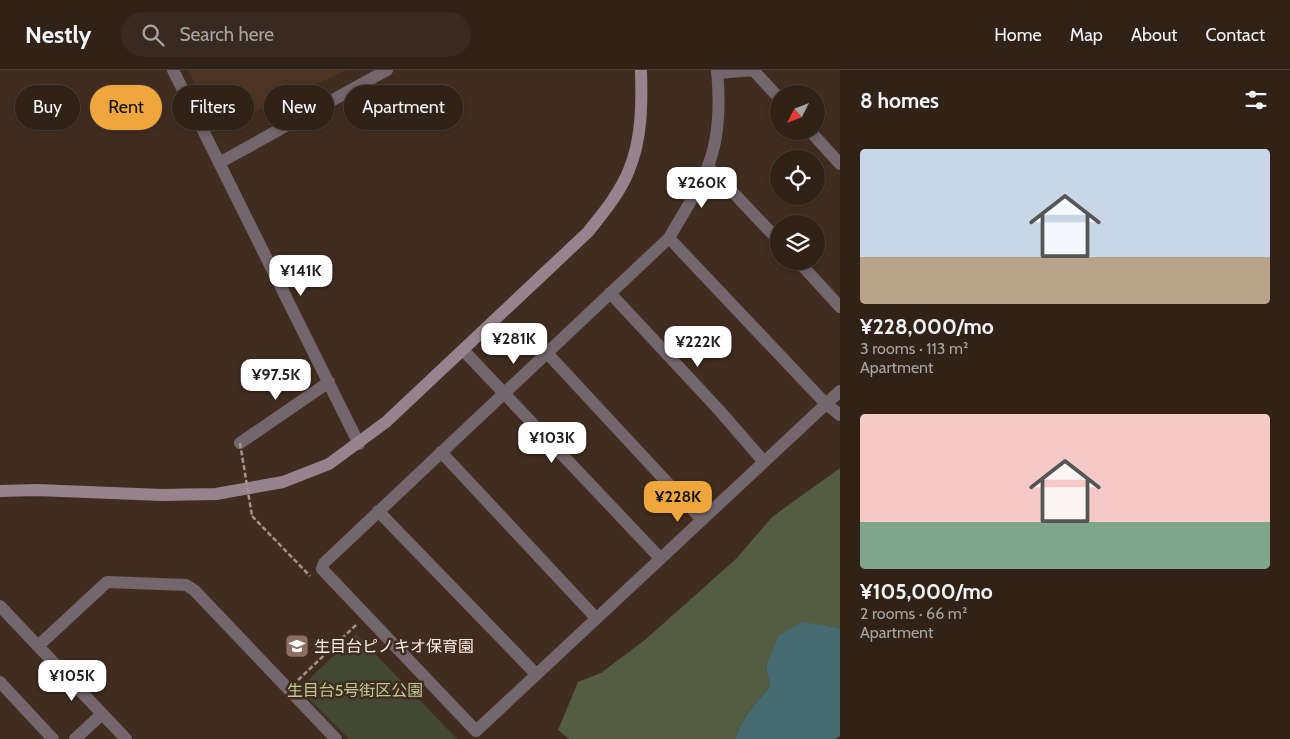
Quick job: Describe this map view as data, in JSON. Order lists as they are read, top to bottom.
{
  "parks": ["生目台5号街区公園"],
  "places": {
    "school or university": ["生目台ピノキオ保育園"]
  },
  "north": "bottom left",
  "page": {
    "header": "Nestly",
    "search": "Search here",
    "nav": [
      "Home",
      "Map",
      "About",
      "Contact"
    ],
    "heading": "8 homes",
    "chip": [
      "Buy",
      "Rent",
      "Filters",
      "New",
      "Apartment"
    ],
    "list": [
      {
        "name": "¥228,000/mo",
        "note": "3 rooms · 113 m² · Apartment"
      },
      {
        "name": "¥105,000/mo",
        "note": "2 rooms · 66 m² · Apartment"
      }
    ],
    "price": [
      "¥260K",
      "¥141K",
      "¥281K",
      "¥222K",
      "¥97.5K",
      "¥103K",
      "¥228K",
      "¥105K"
    ]
  }
}
